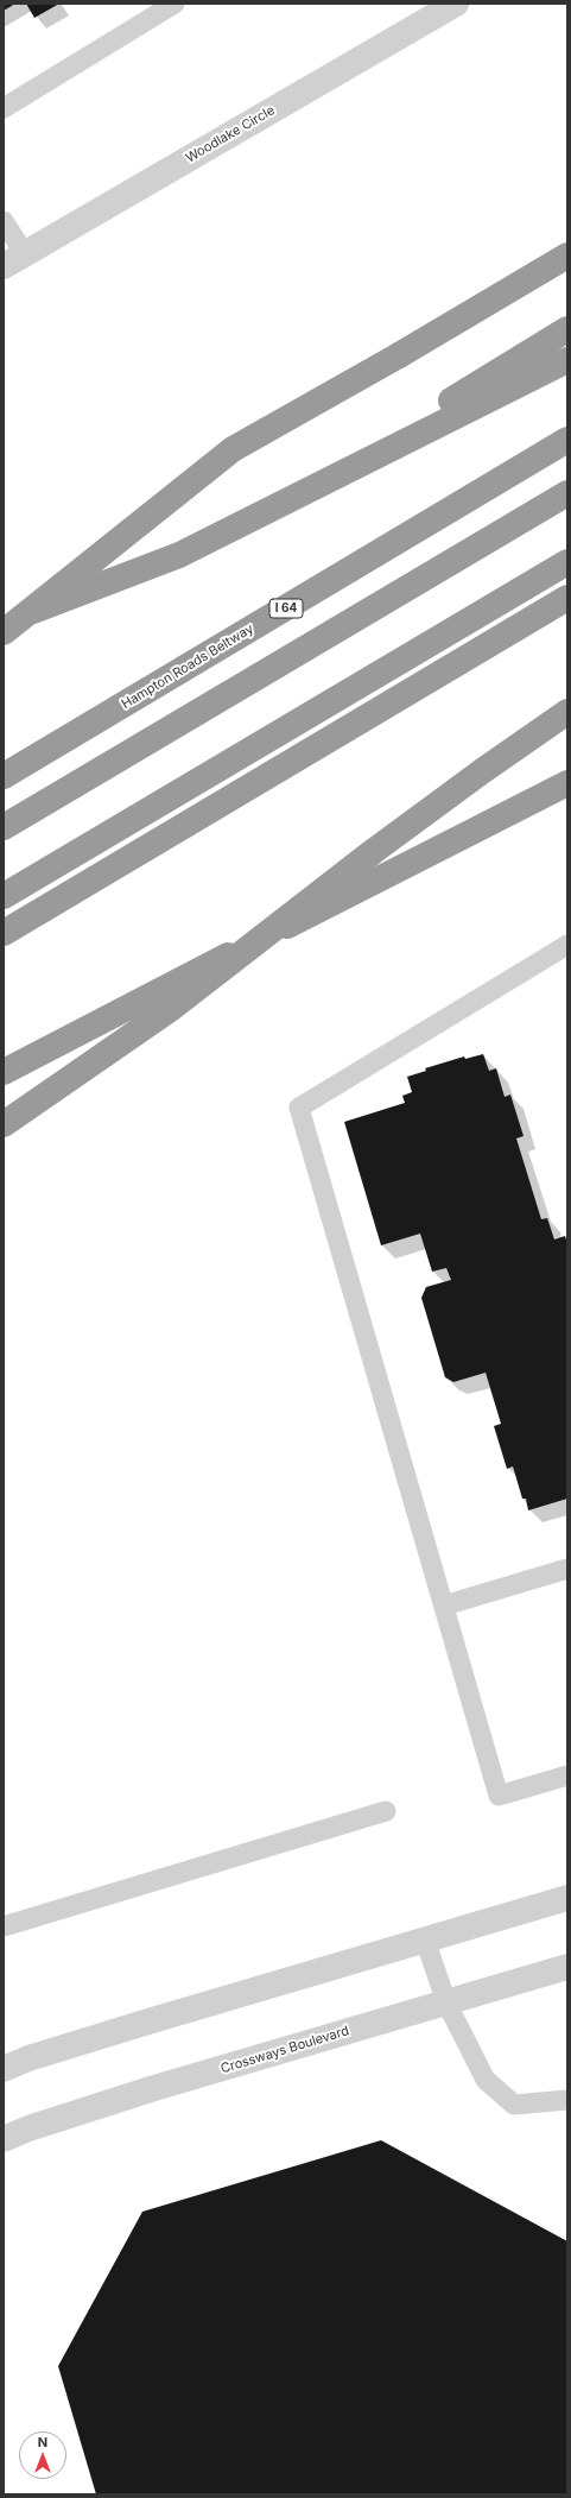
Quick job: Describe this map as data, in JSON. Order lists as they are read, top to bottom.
{
  "streets": {
    "highway": ["I 64", "Hampton Roads Beltway"],
    "street": ["Woodlake Circle", "Crossways Boulevard"]
  },
  "north": "top"
}
